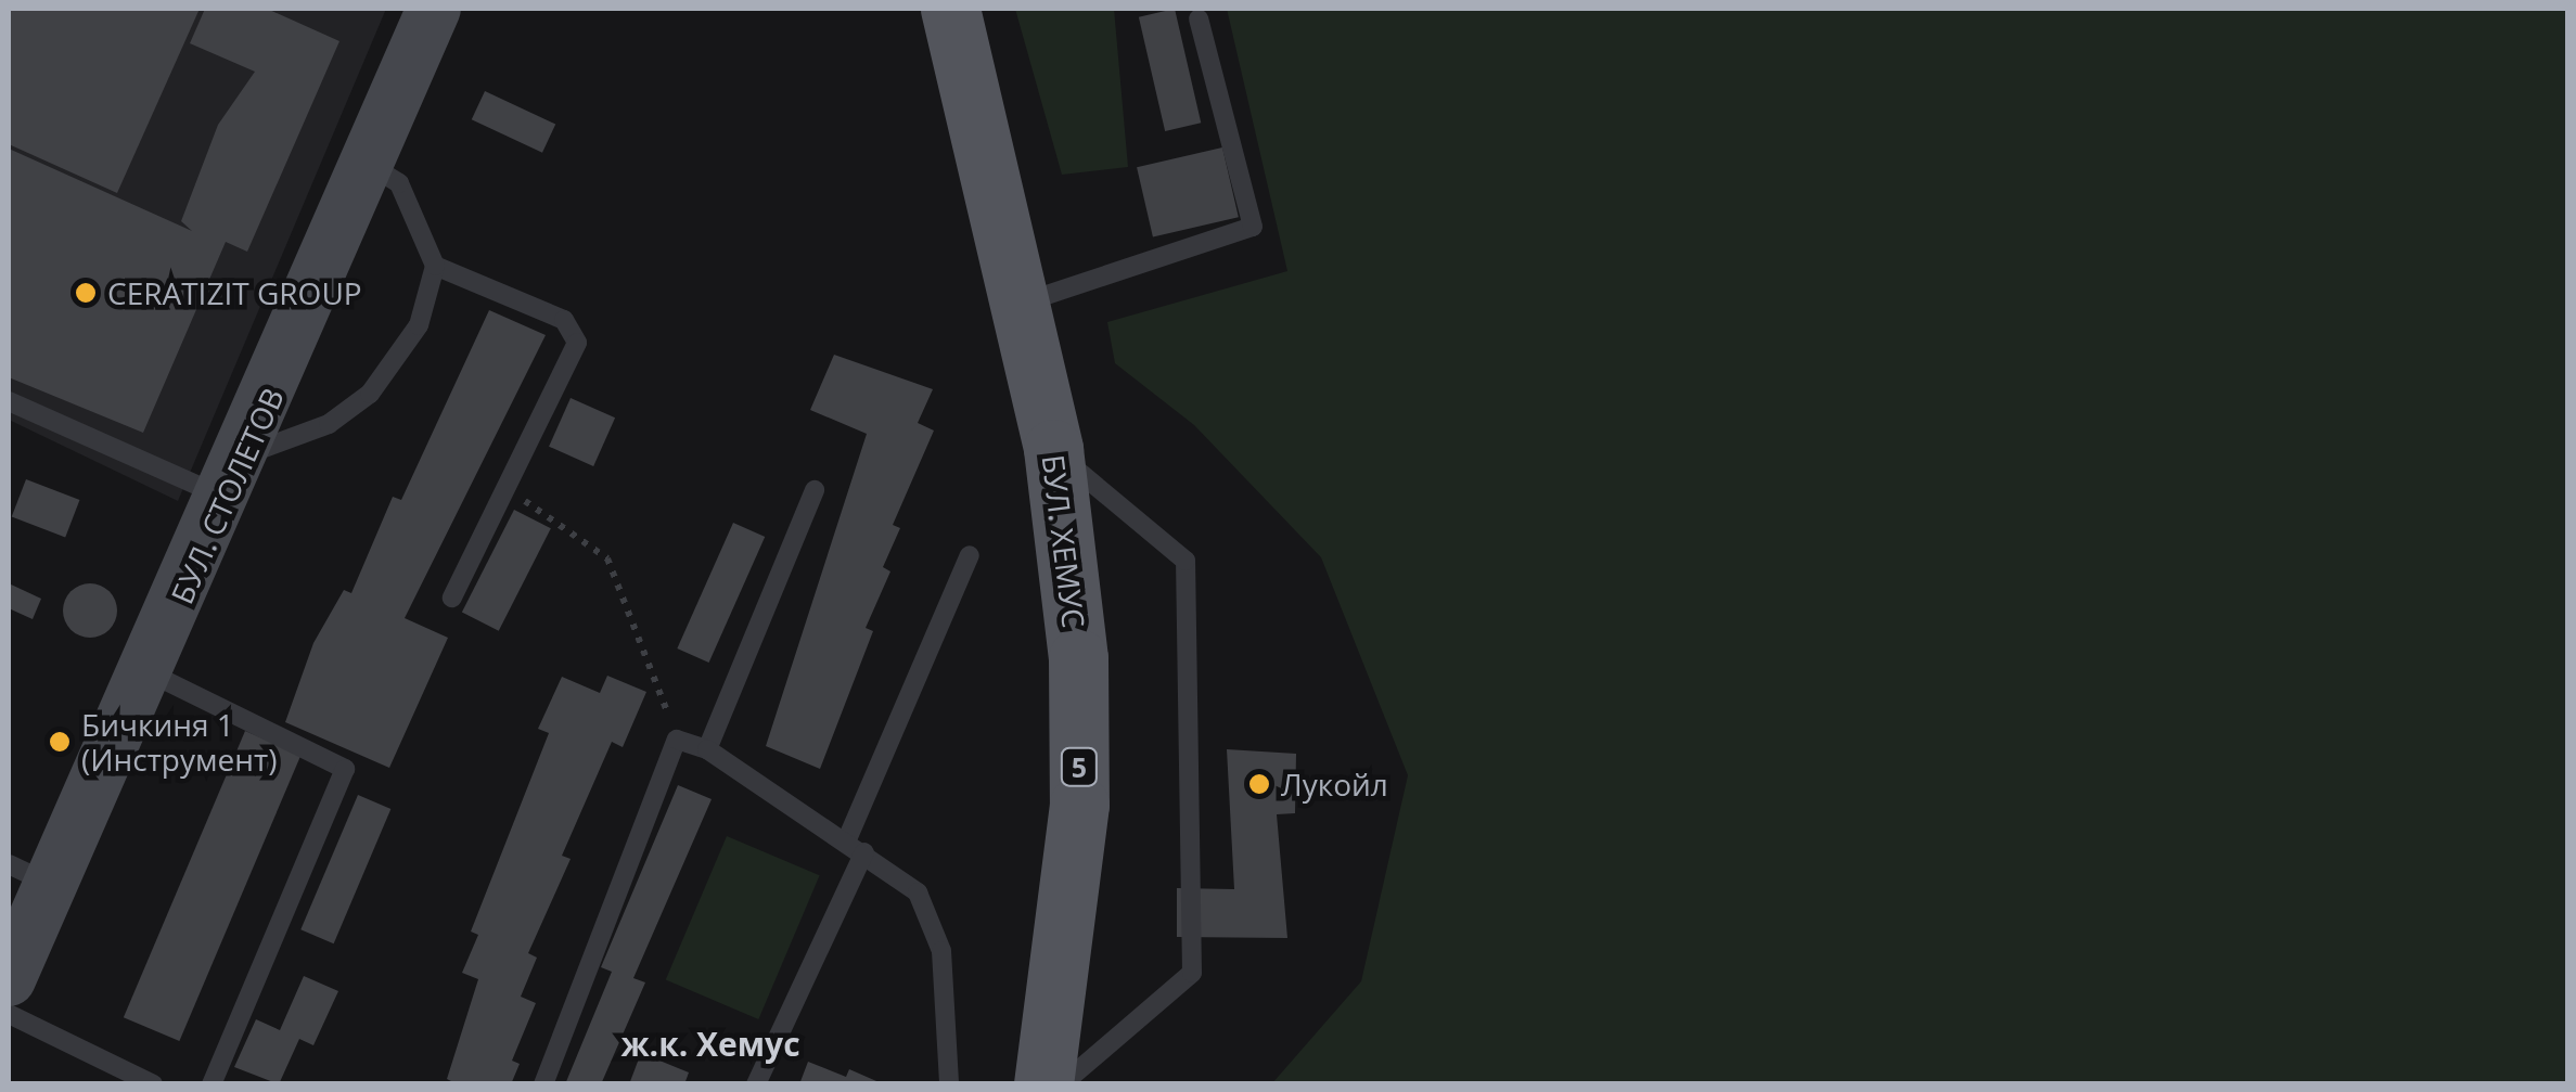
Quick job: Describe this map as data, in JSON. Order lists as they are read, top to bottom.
{
  "streets": {
    "main road": ["БУЛ. СТОЛЕТОВ", "БУЛ. ХЕМУС", "5"]
  },
  "districts": ["ж.к. Хемус"],
  "places": ["CERATIZIT GROUP", "Бичкиня 1 (Инструмент)", "Лукойл"]
}
